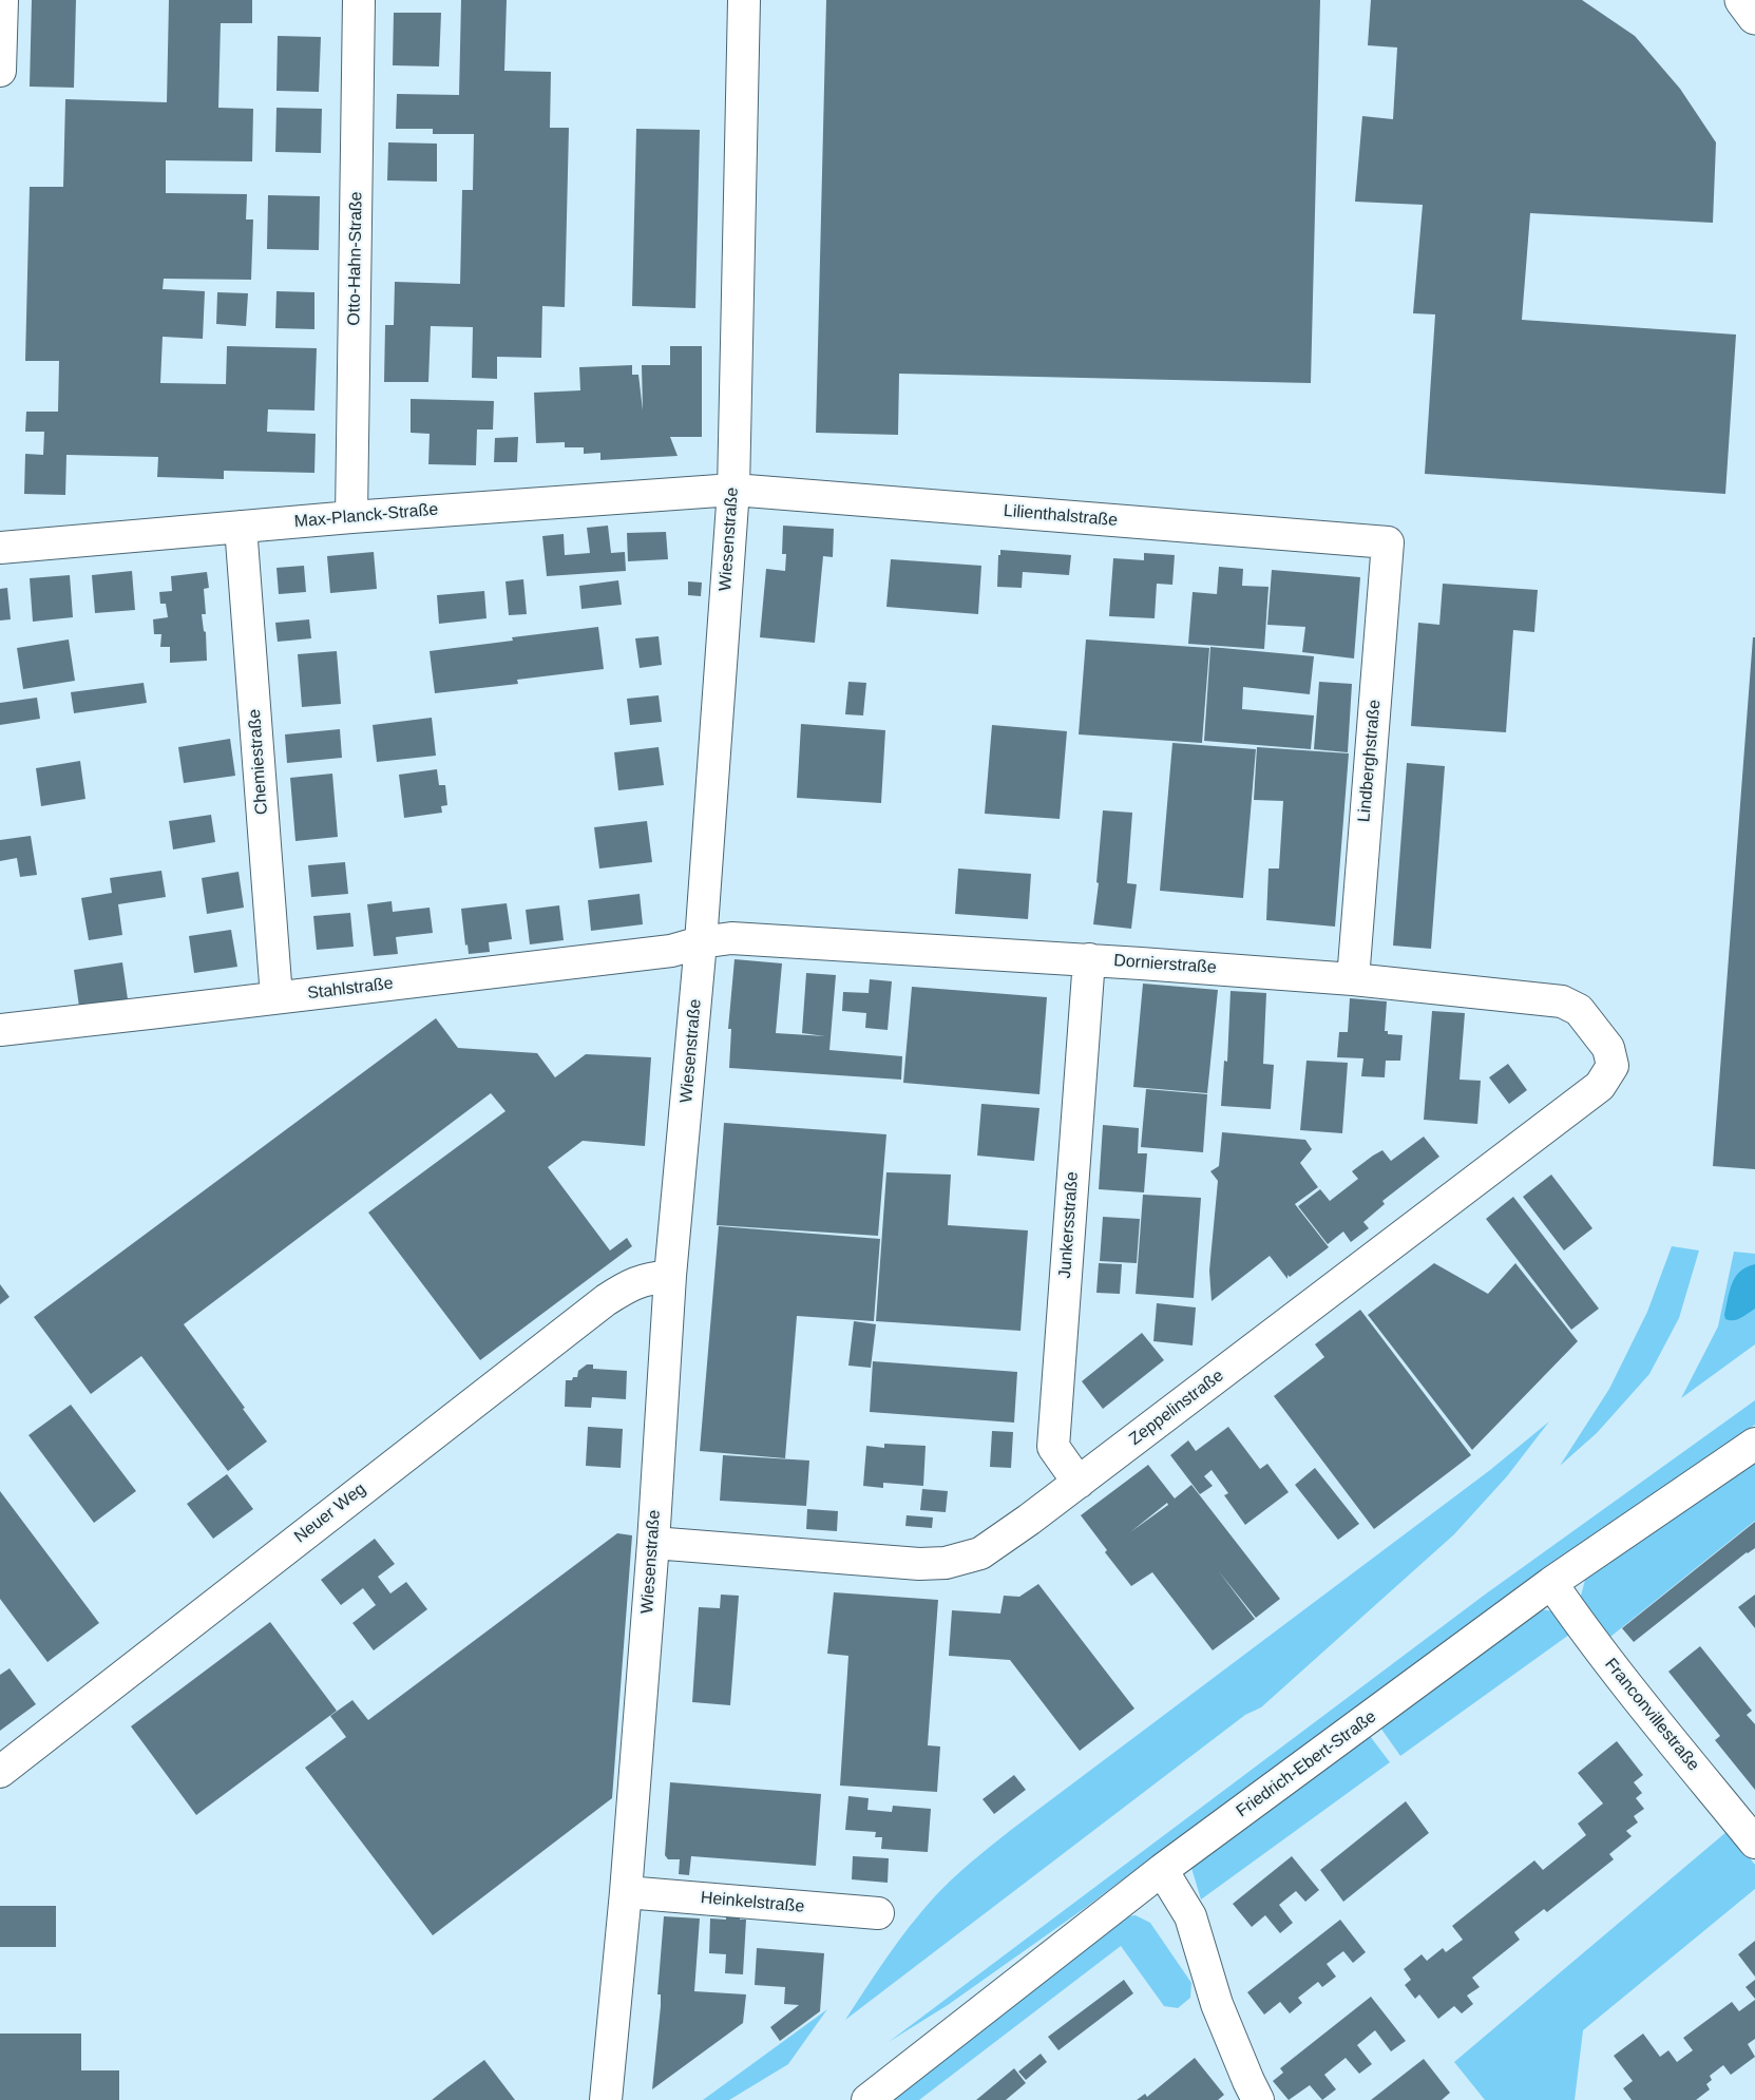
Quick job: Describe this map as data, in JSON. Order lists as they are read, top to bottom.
{
  "streets": {
    "street": [
      "Otto-Hahn-Straße",
      "Max-Planck-Straße",
      "Lilienthalstraße",
      "Wiesenstraße",
      "Lindberghstraße",
      "Chemiestraße",
      "Dornierstraße",
      "Stahlstraße",
      "Junkersstraße",
      "Zeppelinstraße",
      "Neuer Weg",
      "Franconvillestraße",
      "Friedrich-Ebert-Straße",
      "Heinkelstraße"
    ]
  },
  "crossings": [
    ["Otto-Hahn-Straße", "Max-Planck-Straße"],
    ["Max-Planck-Straße", "Lilienthalstraße"],
    ["Max-Planck-Straße", "Wiesenstraße"],
    ["Max-Planck-Straße", "Chemiestraße"],
    ["Lilienthalstraße", "Wiesenstraße"],
    ["Lilienthalstraße", "Lindberghstraße"],
    ["Wiesenstraße", "Dornierstraße"],
    ["Wiesenstraße", "Stahlstraße"],
    ["Wiesenstraße", "Zeppelinstraße"],
    ["Wiesenstraße", "Neuer Weg"],
    ["Wiesenstraße", "Heinkelstraße"],
    ["Lindberghstraße", "Dornierstraße"],
    ["Chemiestraße", "Stahlstraße"],
    ["Dornierstraße", "Stahlstraße"],
    ["Dornierstraße", "Junkersstraße"],
    ["Dornierstraße", "Zeppelinstraße"],
    ["Junkersstraße", "Zeppelinstraße"],
    ["Franconvillestraße", "Friedrich-Ebert-Straße"]
  ]
}
